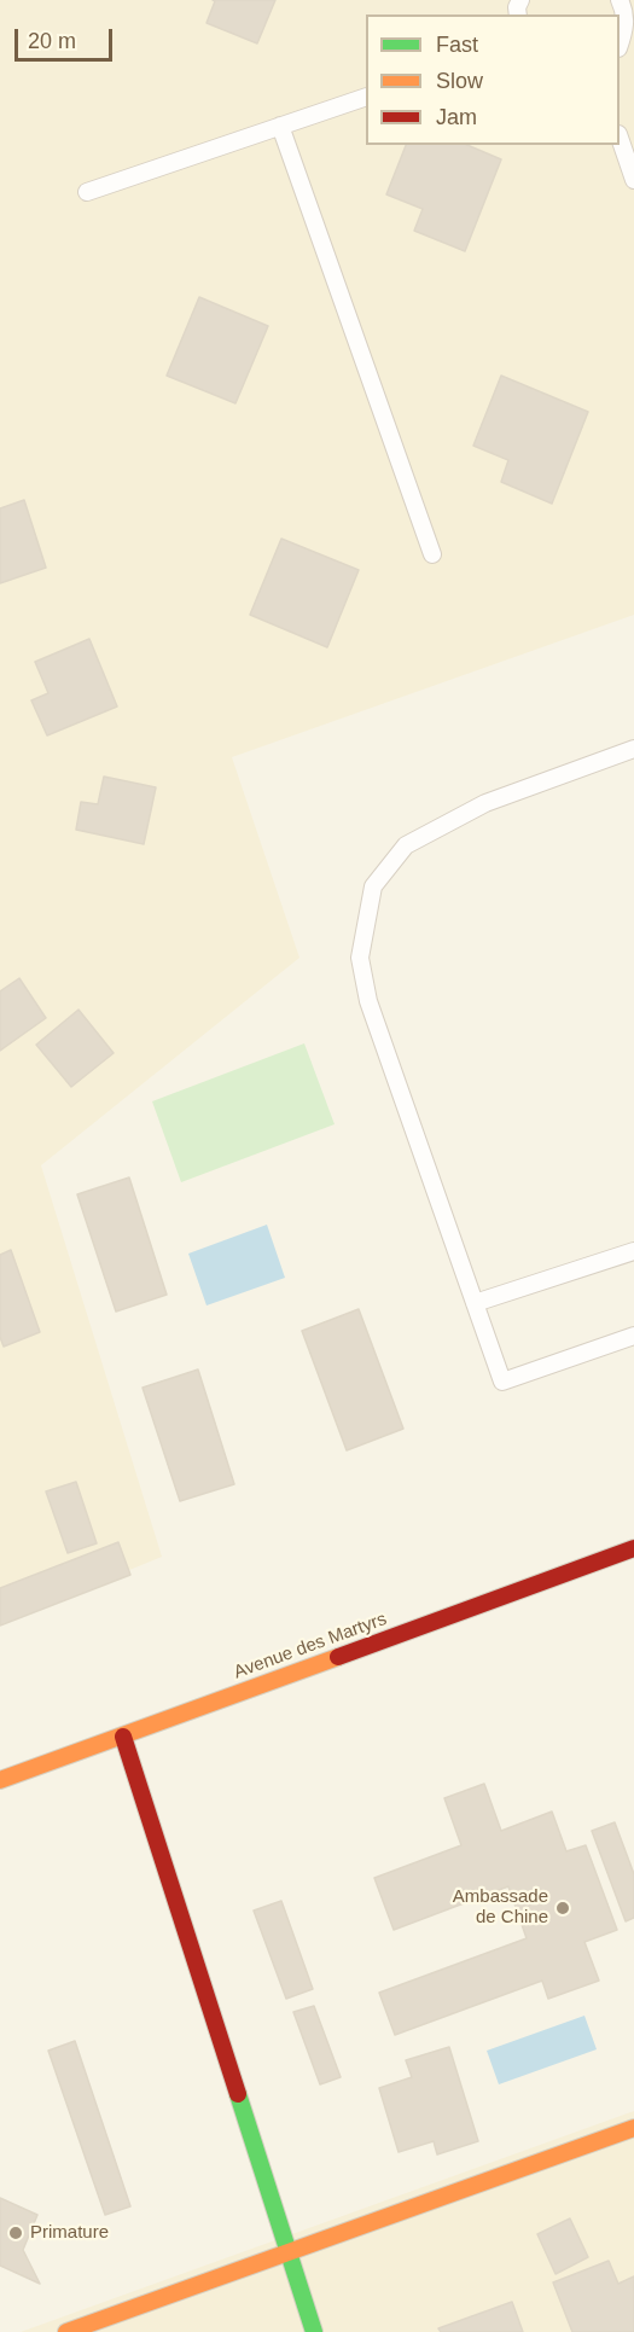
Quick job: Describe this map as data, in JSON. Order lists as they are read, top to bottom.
{
  "streets": {
    "street": ["Avenue des Martyrs"]
  },
  "places": ["Ambassade de Chine", "Primature"],
  "legend": ["Fast", "Slow", "Jam"],
  "scale_bar": "20 m"
}
